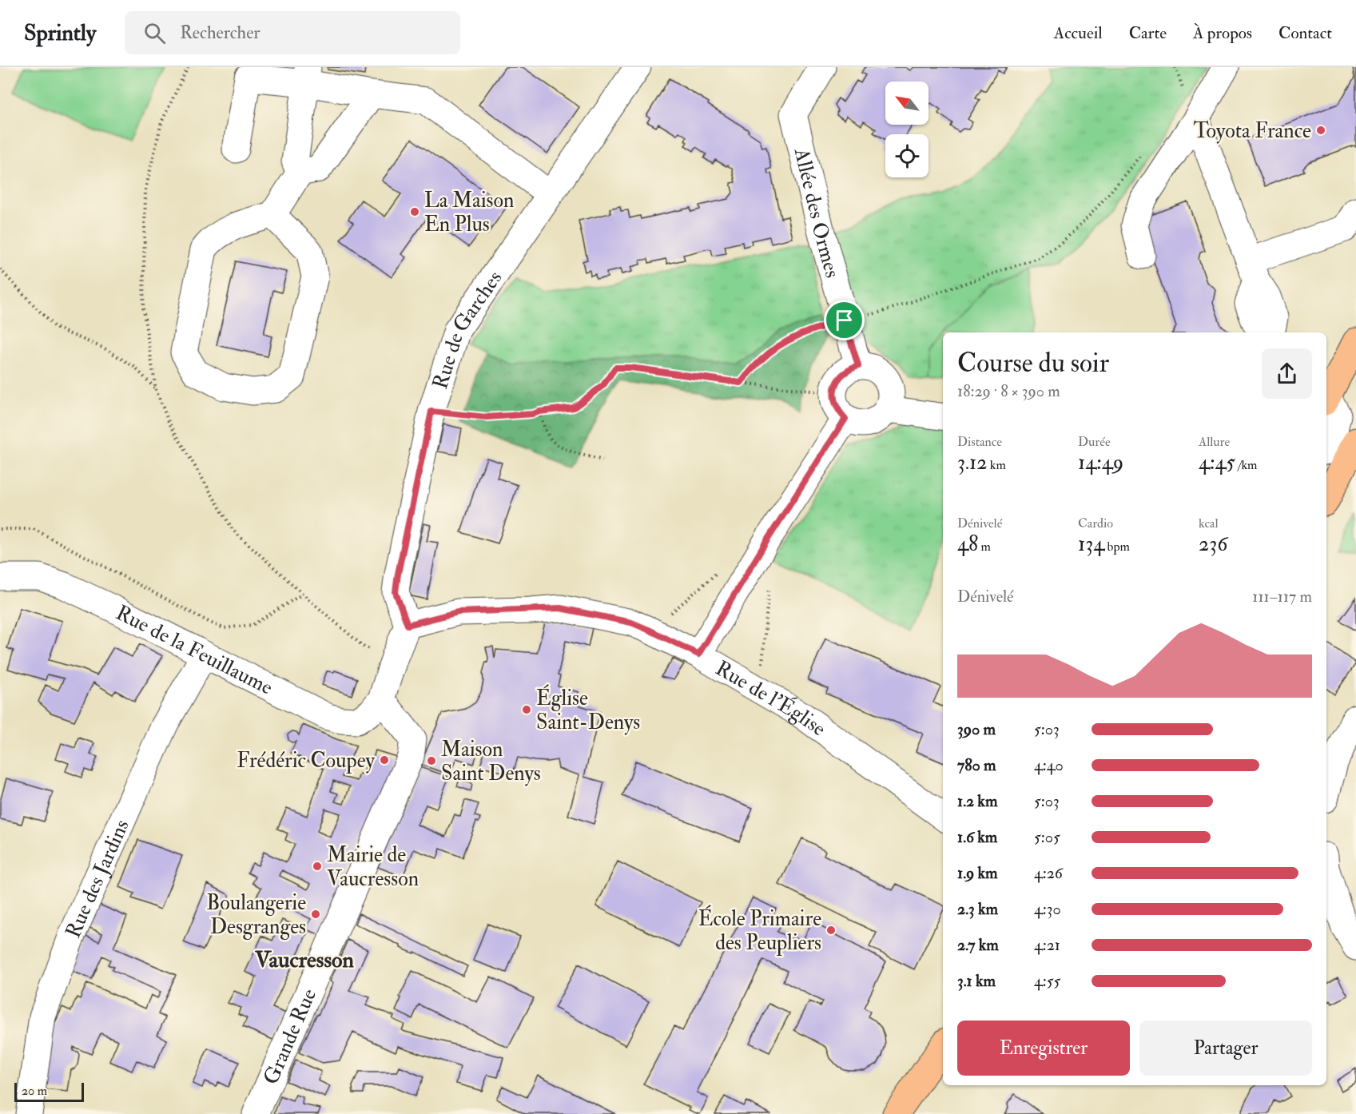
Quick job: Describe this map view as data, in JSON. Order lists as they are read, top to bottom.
{
  "streets": {
    "street": [
      "Allée des Ormes",
      "Rue de Garches",
      "Rue de la Feuillaume",
      "Rue de l'Église",
      "Rue des Jardins",
      "Grande Rue"
    ]
  },
  "crossings": [
    ["Rue de Garches", "Rue de l'Église"],
    ["Rue de la Feuillaume", "Rue des Jardins"],
    ["Rue de la Feuillaume", "Grande Rue"]
  ],
  "districts": ["Vaucresson"],
  "places": [
    "Toyota France",
    "La Maison En Plus",
    "Église Saint-Denys",
    "Frédéric Coupey",
    "Maison Saint Denys",
    "Mairie de Vaucresson",
    "Boulangerie Desgranges",
    "École Primaire des Peupliers"
  ],
  "scale_bar": "20 m",
  "north": "top left",
  "page": {
    "header": "Sprintly",
    "search": "Rechercher",
    "nav": [
      "Accueil",
      "Carte",
      "À propos",
      "Contact"
    ],
    "heading": ["Course du soir", "18:29 · 8 × 390 m"],
    "stats": [
      ["Distance", "3.12 km"],
      ["Durée", "14:49"],
      ["Allure", "4:45 /km"],
      ["Dénivelé", "48 m"],
      ["Cardio", "134 bpm"],
      ["kcal", "236"]
    ],
    "chart": ["Dénivelé", "111–117 m"],
    "list": [
      {
        "name": "390 m",
        "note": "5:03"
      },
      {
        "name": "780 m",
        "note": "4:40"
      },
      {
        "name": "1.2 km",
        "note": "5:03"
      },
      {
        "name": "1.6 km",
        "note": "5:05"
      },
      {
        "name": "1.9 km",
        "note": "4:26"
      },
      {
        "name": "2.3 km",
        "note": "4:30"
      },
      {
        "name": "2.7 km",
        "note": "4:21"
      },
      {
        "name": "3.1 km",
        "note": "4:55"
      }
    ],
    "buttons": ["Enregistrer", "Partager"],
    "scale": "20 m"
  }
}
